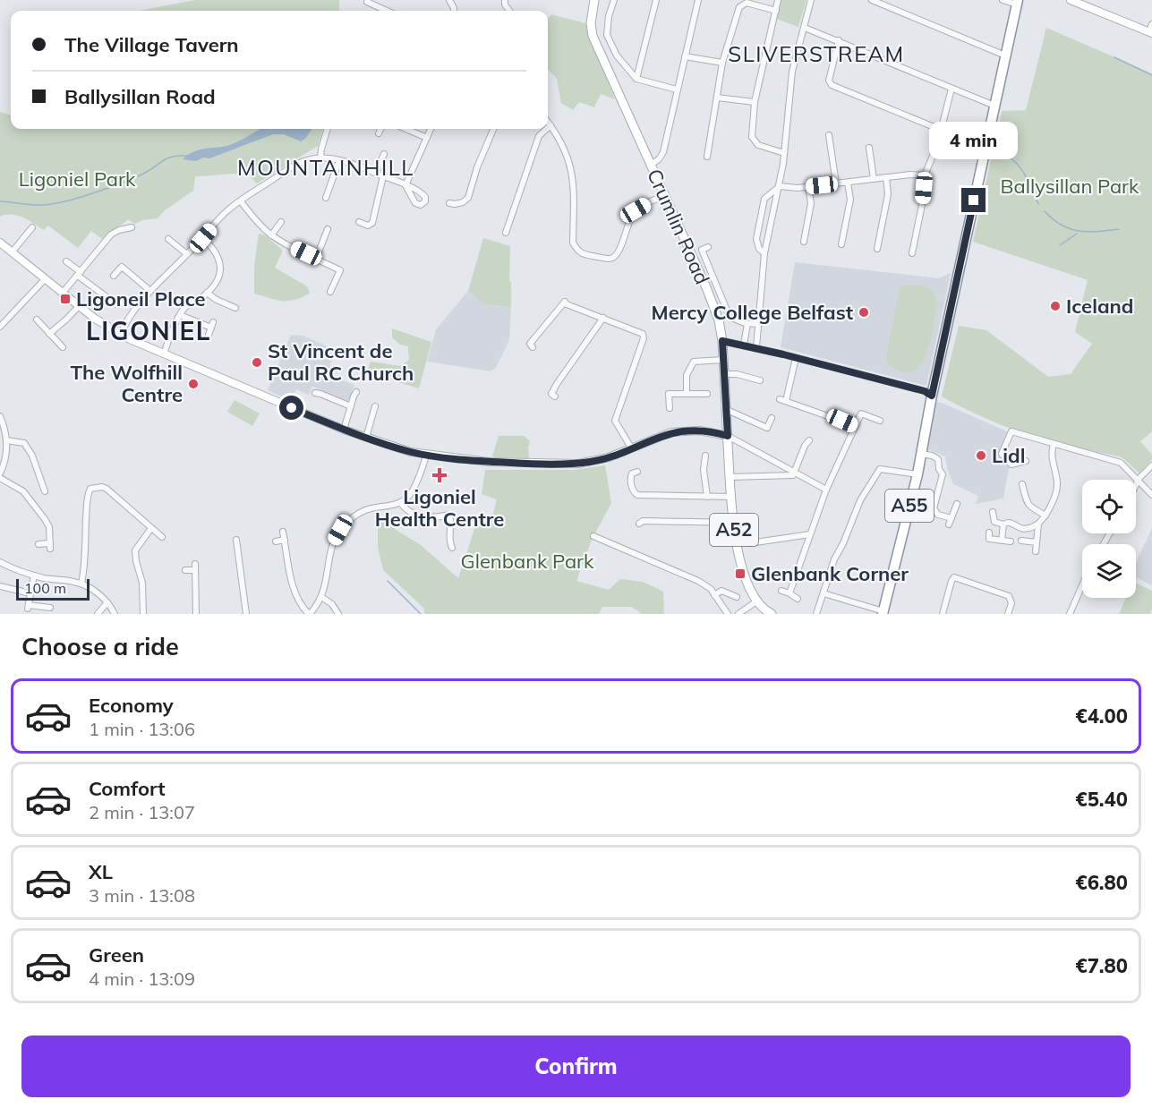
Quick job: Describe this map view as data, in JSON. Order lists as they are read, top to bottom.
{
  "streets": {
    "highway": ["A55"],
    "main road": ["Crumlin Road", "A52"]
  },
  "districts": ["SLIVERSTREAM", "MOUNTAINHILL", "LIGONIEL"],
  "parks": ["Ligoniel Park", "Ballysillan Park", "Glenbank Park"],
  "places": {
    "transit": ["Ligoneil Place", "Glenbank Corner"],
    "other": [
      "Iceland",
      "Mercy College Belfast",
      "St Vincent de Paul RC Church",
      "The Wolfhill Centre",
      "Lidl"
    ],
    "health": ["Ligoniel Health Centre"]
  },
  "scale_bar": "100 m",
  "page": {
    "banner": ["The Village Tavern", "Ballysillan Road"],
    "bubble": "4 min",
    "scale": "100 m",
    "heading": "Choose a ride",
    "list": [
      {
        "name": "Economy",
        "note": "1 min · 13:06",
        "value": "€4.00"
      },
      {
        "name": "Comfort",
        "note": "2 min · 13:07",
        "value": "€5.40"
      },
      {
        "name": "XL",
        "note": "3 min · 13:08",
        "value": "€6.80"
      },
      {
        "name": "Green",
        "note": "4 min · 13:09",
        "value": "€7.80"
      }
    ],
    "buttons": "Confirm"
  }
}
